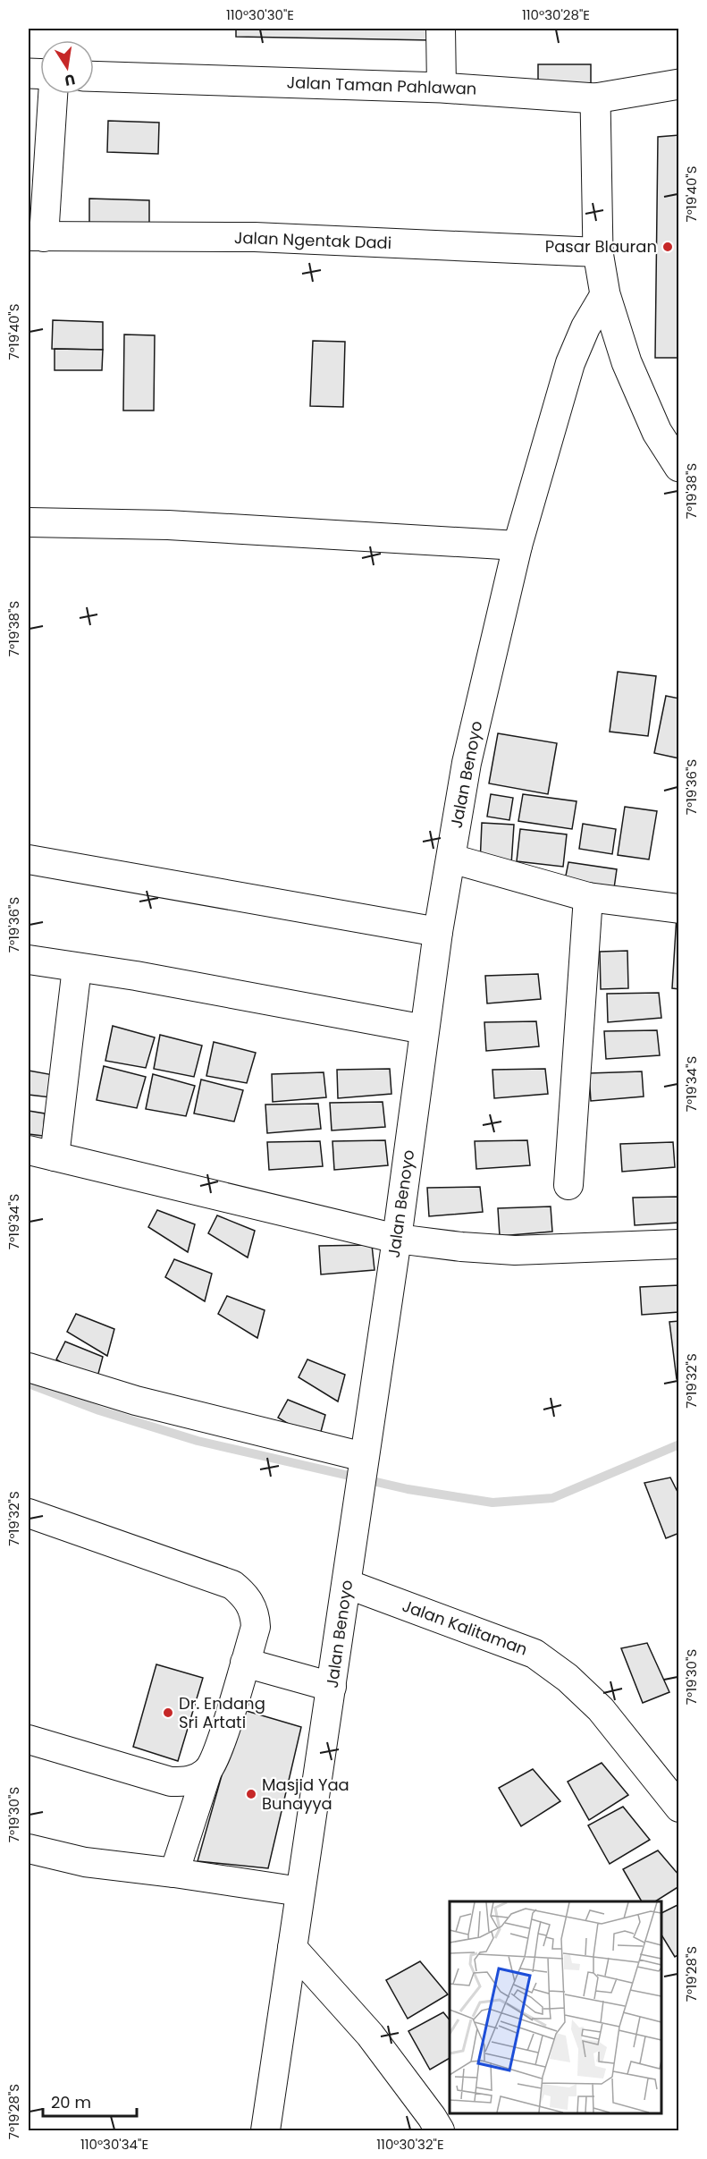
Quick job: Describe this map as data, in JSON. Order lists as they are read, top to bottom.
{
  "streets": {
    "street": [
      "Jalan Taman Pahlawan",
      "Jalan Ngentak Dadi",
      "Jalan Benoyo",
      "Jalan Kalitaman"
    ]
  },
  "crossings": [
    ["Jalan Benoyo", "Jalan Kalitaman"]
  ],
  "places": ["Pasar Blauran", "Dr. Endang Sri Artati", "Masjid Yaa Bunayya"],
  "scale_bar": "20 m",
  "north": "bottom",
  "coordinates": [
    "110°30'30\"E",
    "110°30'28\"E",
    "7°19'40\"S",
    "7°19'38\"S",
    "7°19'36\"S",
    "7°19'34\"S",
    "7°19'32\"S",
    "7°19'30\"S",
    "7°19'28\"S",
    "110°30'34\"E",
    "110°30'32\"E"
  ]
}
